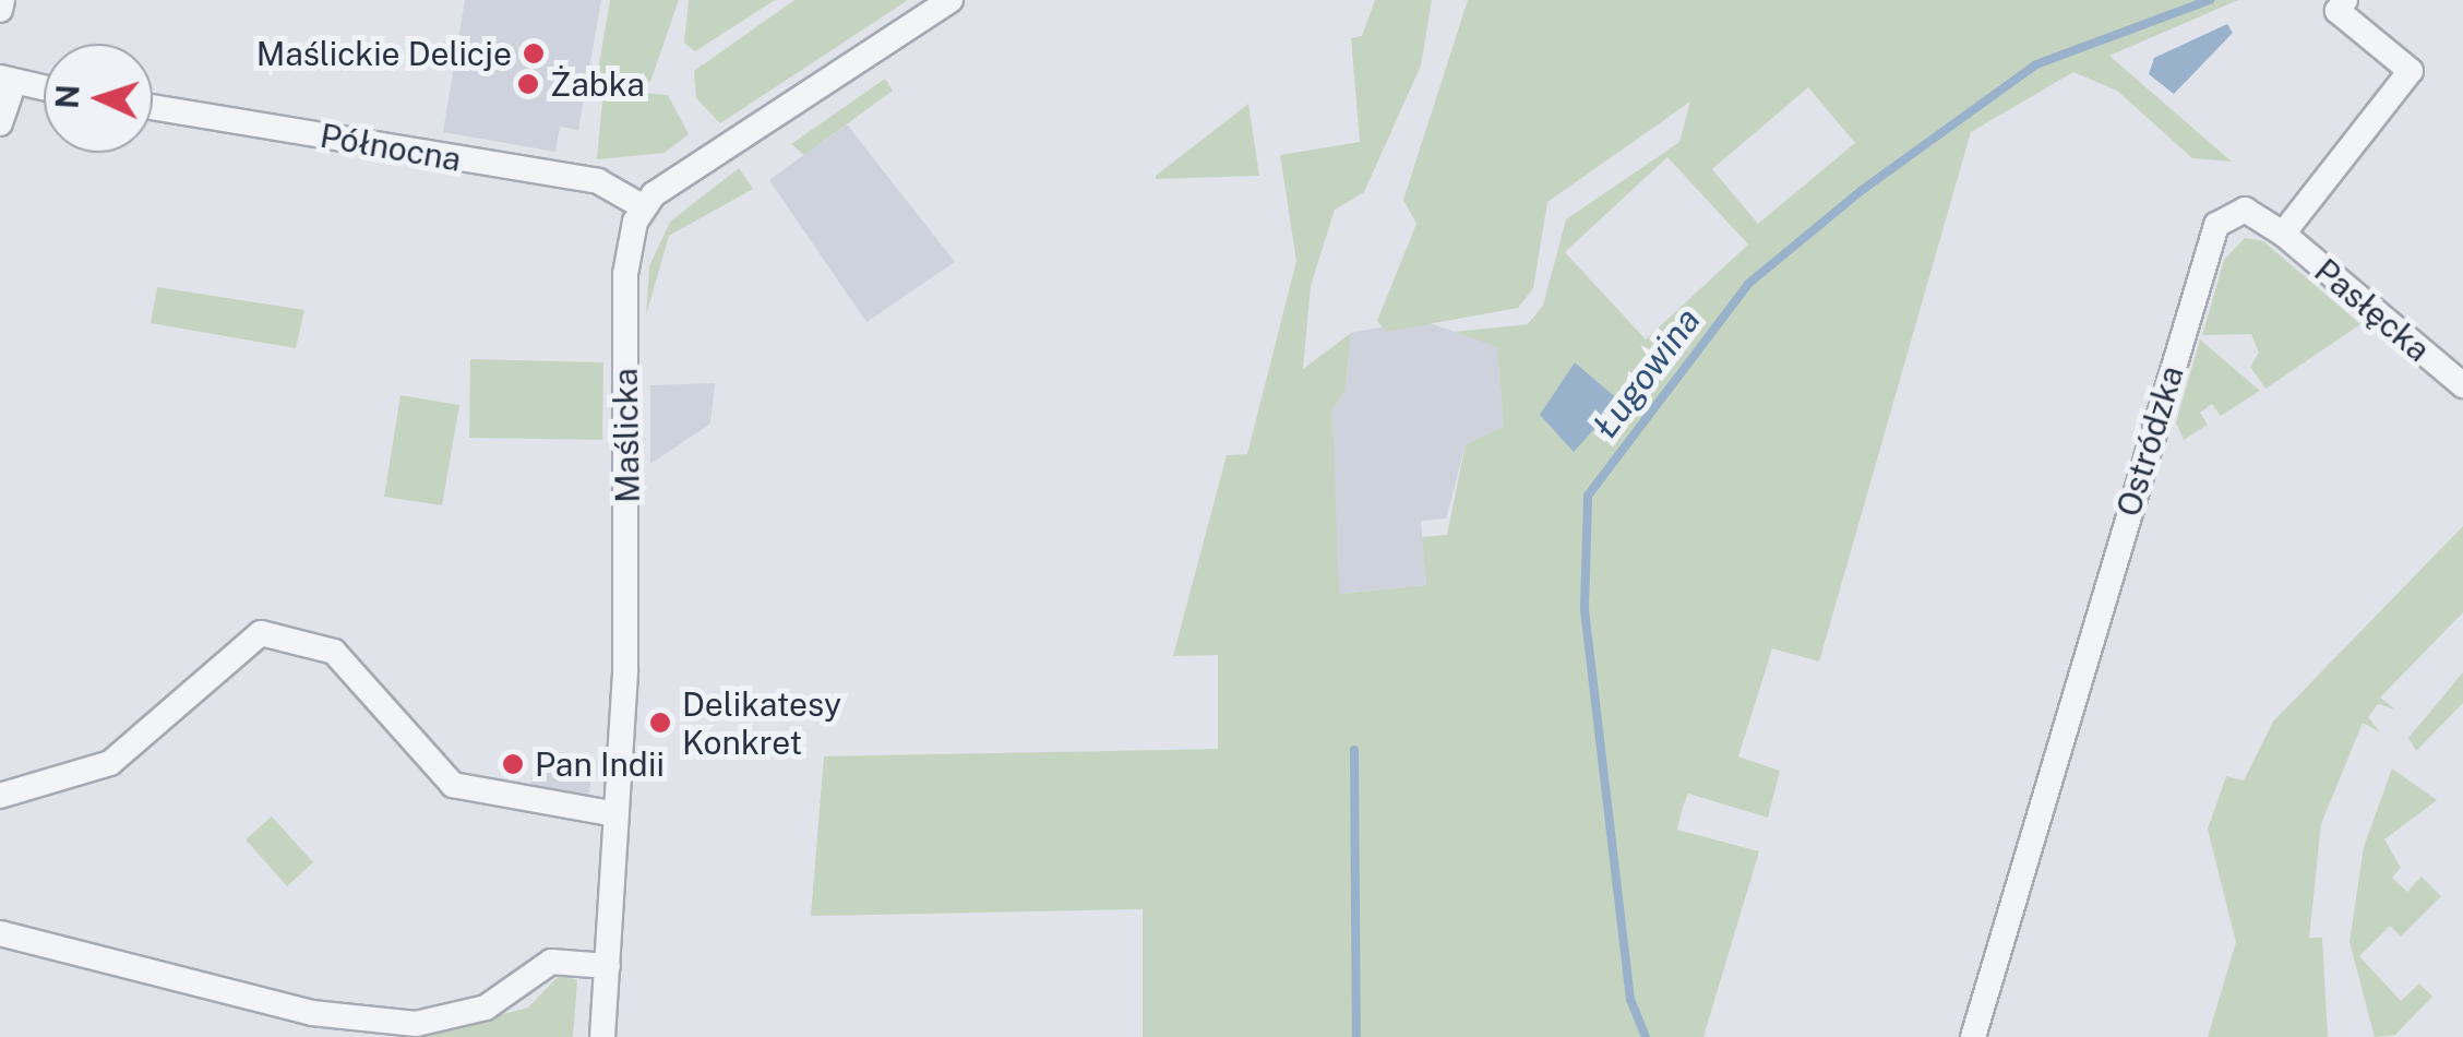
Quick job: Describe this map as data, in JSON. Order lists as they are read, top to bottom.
{
  "streets": {
    "street": [
      "Północna",
      "Pasłęcka",
      "Maślicka",
      "Ostródzka"
    ]
  },
  "crossings": [
    ["Północna", "Maślicka"],
    ["Pasłęcka", "Ostródzka"]
  ],
  "water": ["Ługowina"],
  "places": [
    "Maślickie Delicje",
    "Żabka",
    "Delikatesy Konkret",
    "Pan Indii"
  ],
  "north": "left"
}
